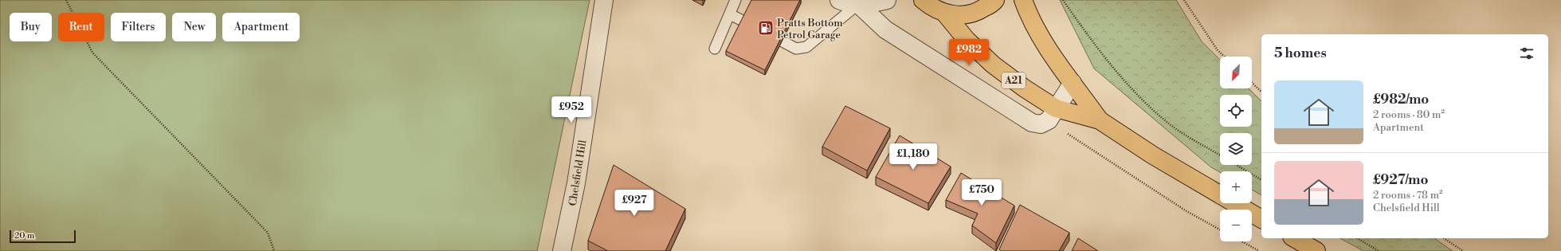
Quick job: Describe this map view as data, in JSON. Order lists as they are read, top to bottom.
{
  "streets": {
    "highway": ["A21"],
    "street": ["Chelsfield Hill"]
  },
  "places": {
    "fuel station": ["Pratts Bottom Petrol Garage"]
  },
  "scale_bar": "20 m",
  "north": "bottom left",
  "page": {
    "chip": [
      "Buy",
      "Rent",
      "Filters",
      "New",
      "Apartment"
    ],
    "heading": "5 homes",
    "price": [
      "£982",
      "£952",
      "£1,180",
      "£750",
      "£927"
    ],
    "map_buttons": ["+", "−"],
    "list": [
      {
        "name": "£982/mo",
        "note": "2 rooms · 80 m² · Apartment"
      },
      {
        "name": "£927/mo",
        "note": "2 rooms · 78 m² · Chelsfield Hill"
      }
    ],
    "scale": "20 m"
  }
}
